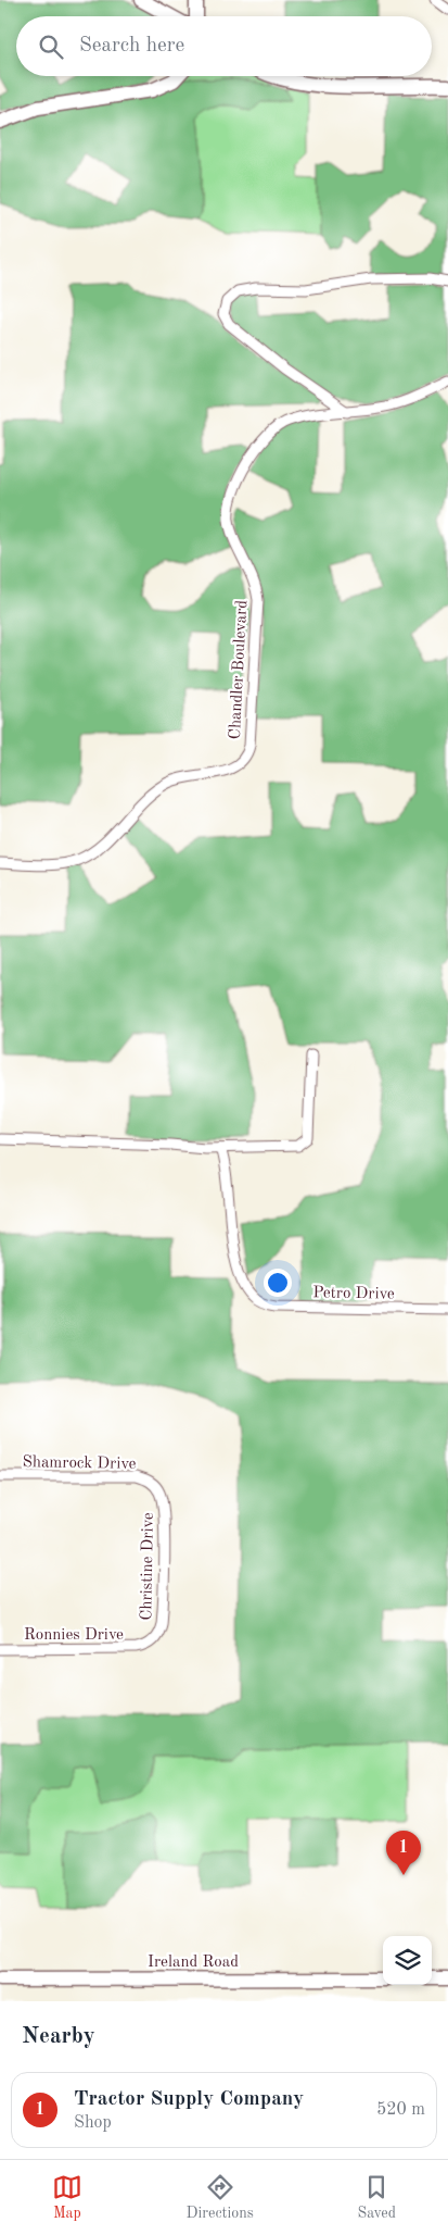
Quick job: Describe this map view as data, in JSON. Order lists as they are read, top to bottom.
{
  "streets": {
    "street": [
      "Chandler Boulevard",
      "Petro Drive",
      "Shamrock Drive",
      "Christine Drive",
      "Ronnies Drive",
      "Ireland Road"
    ]
  },
  "crossings": [
    ["Shamrock Drive", "Christine Drive"],
    ["Christine Drive", "Ronnies Drive"]
  ],
  "page": {
    "search": "Search here",
    "pins": "1",
    "heading": "Nearby",
    "list": [
      {
        "mark": "1",
        "name": "Tractor Supply Company",
        "note": "Shop",
        "value": "520 m"
      }
    ],
    "nav": ["Map", "Directions", "Saved"]
  }
}
